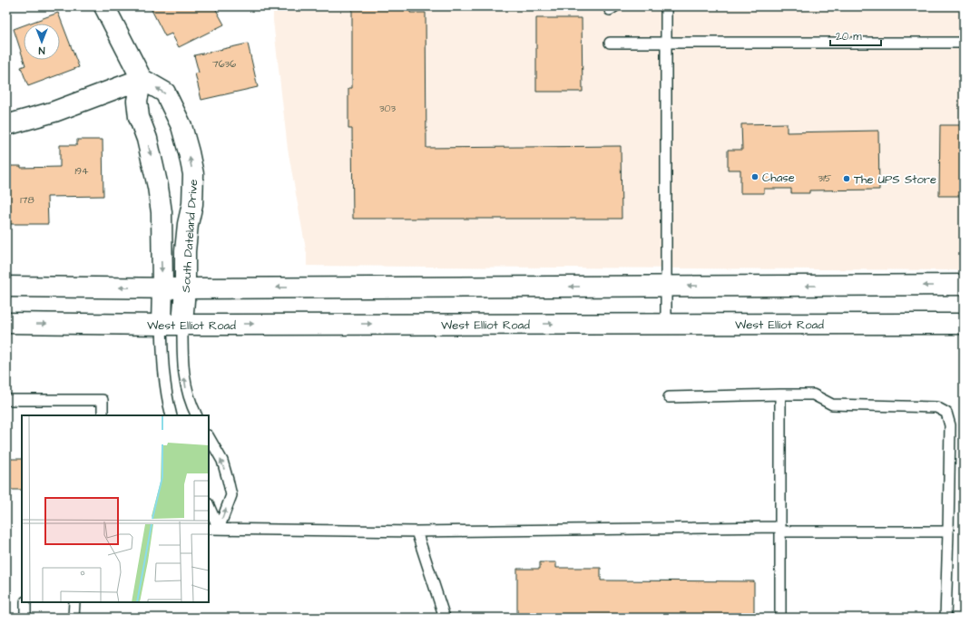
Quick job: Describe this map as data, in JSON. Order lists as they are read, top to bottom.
{
  "streets": {
    "main road": ["South Dateland Drive", "West Elliot Road"]
  },
  "crossings": [
    ["South Dateland Drive", "West Elliot Road"]
  ],
  "places": ["Chase", "The UPS Store"],
  "house_numbers": [
    "7636",
    "303",
    "194",
    "315",
    "178"
  ],
  "scale_bar": "20 m",
  "north": "bottom"
}
